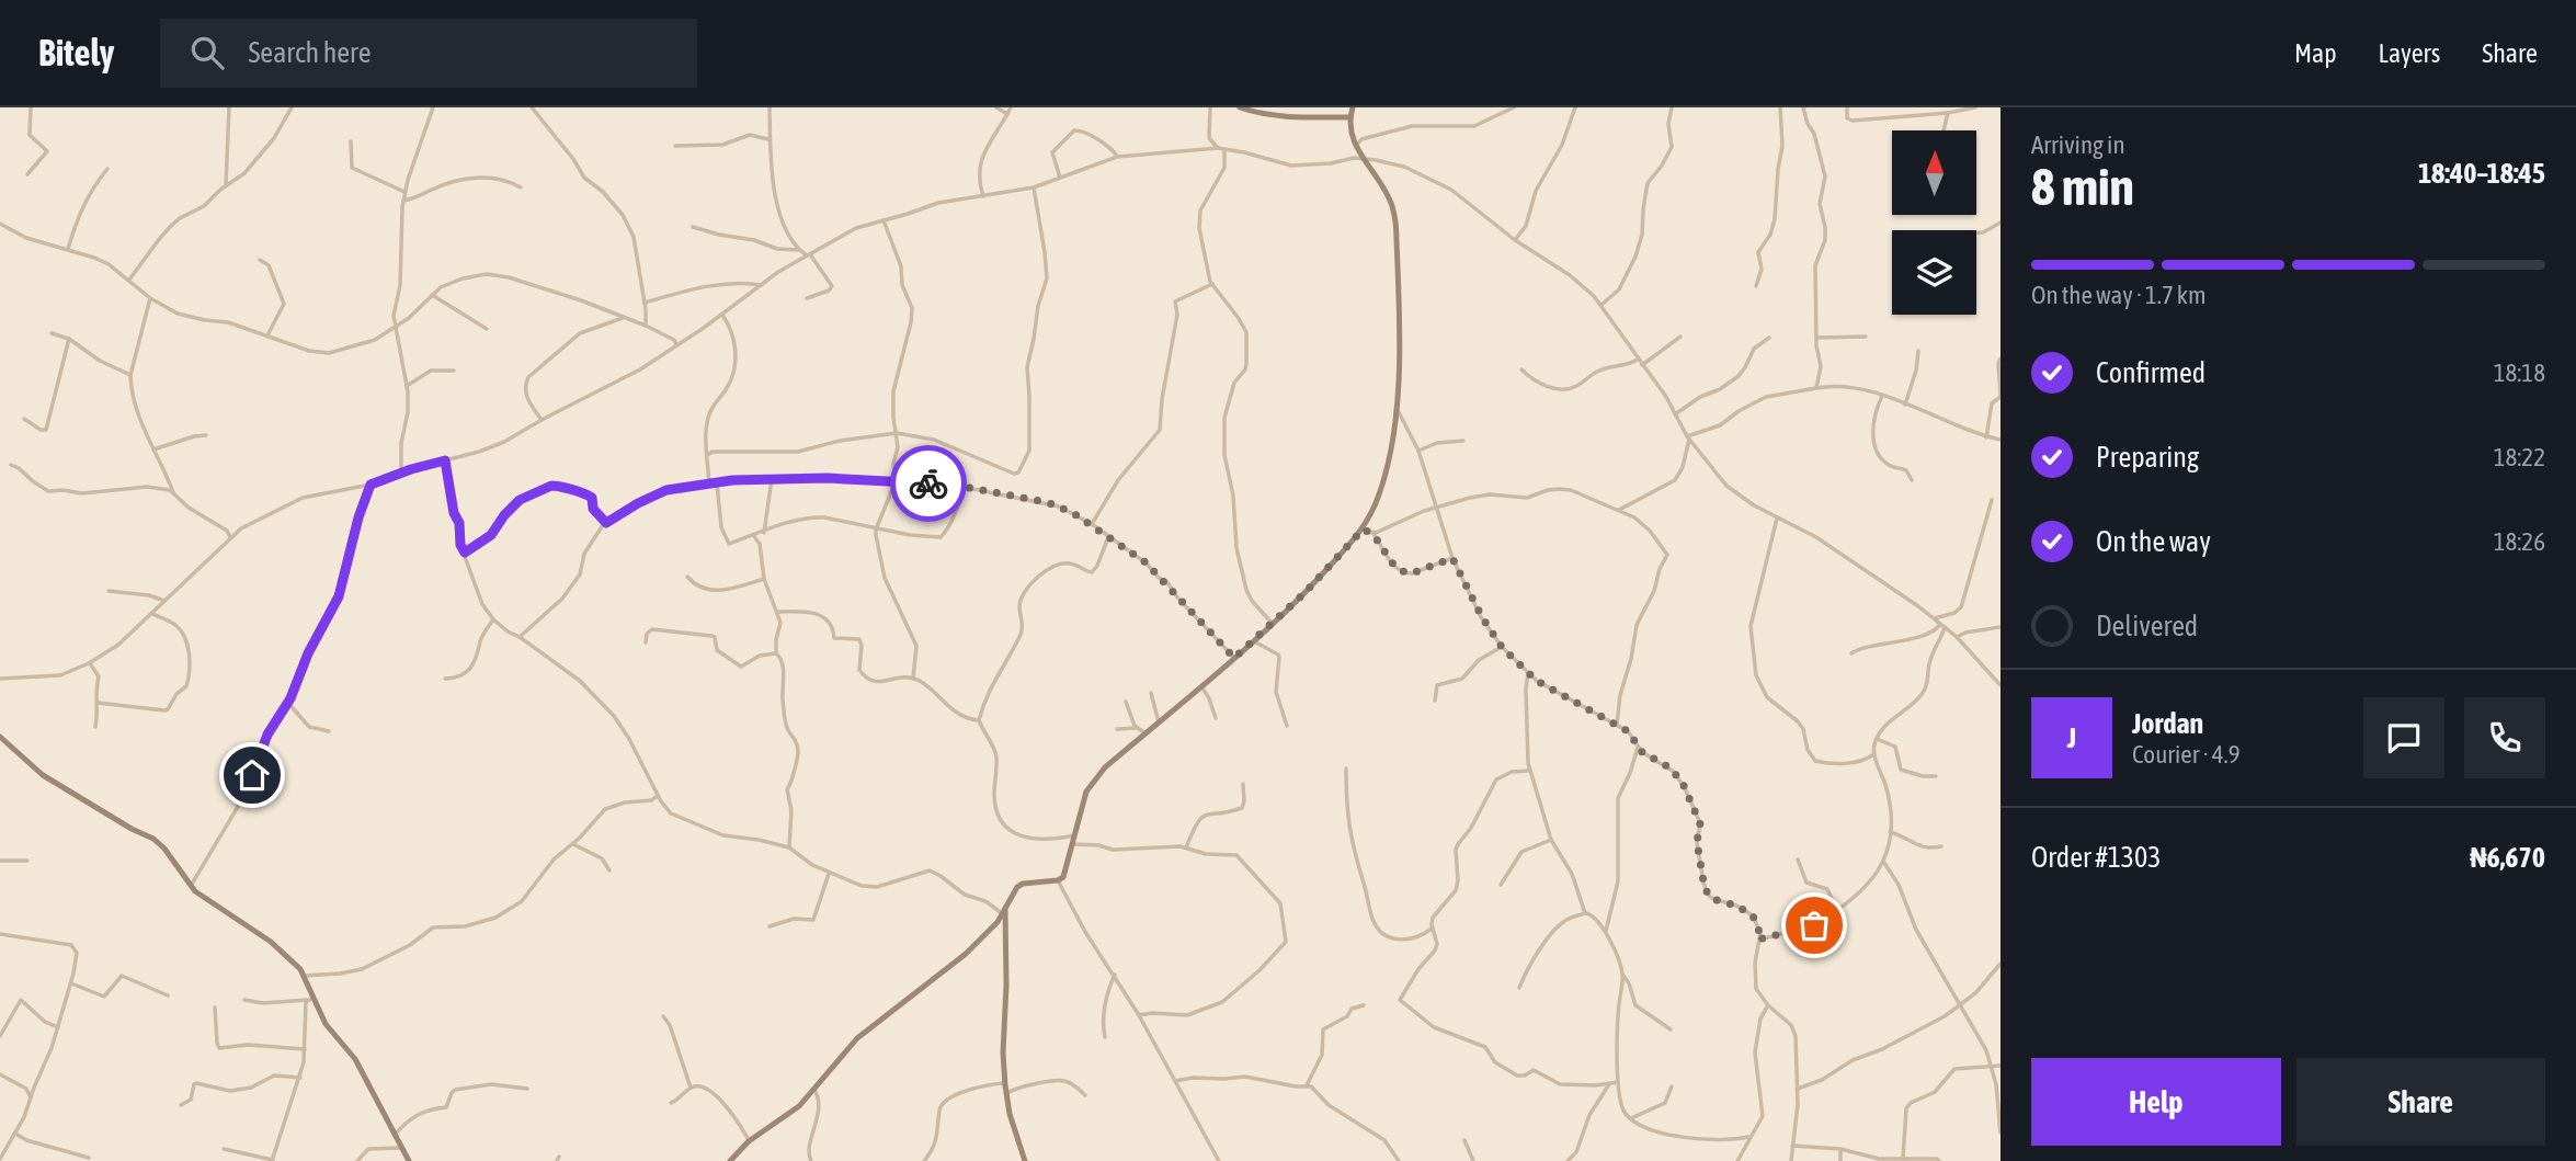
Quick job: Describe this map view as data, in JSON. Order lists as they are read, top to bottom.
{
  "north": "top",
  "page": {
    "header": "Bitely",
    "search": "Search here",
    "nav": ["Map", "Layers", "Share"],
    "heading": ["8 min", "Arriving in", "18:40–18:45"],
    "panel": [
      "Jordan",
      "Courier · 4.9",
      "Order #1303",
      "₦6,670"
    ],
    "bar": "On the way · 1.7 km",
    "list": [
      ["Confirmed", "18:18"],
      ["Preparing", "18:22"],
      ["On the way", "18:26"],
      "Delivered"
    ],
    "round": "J",
    "buttons": ["Help", "Share"]
  }
}
